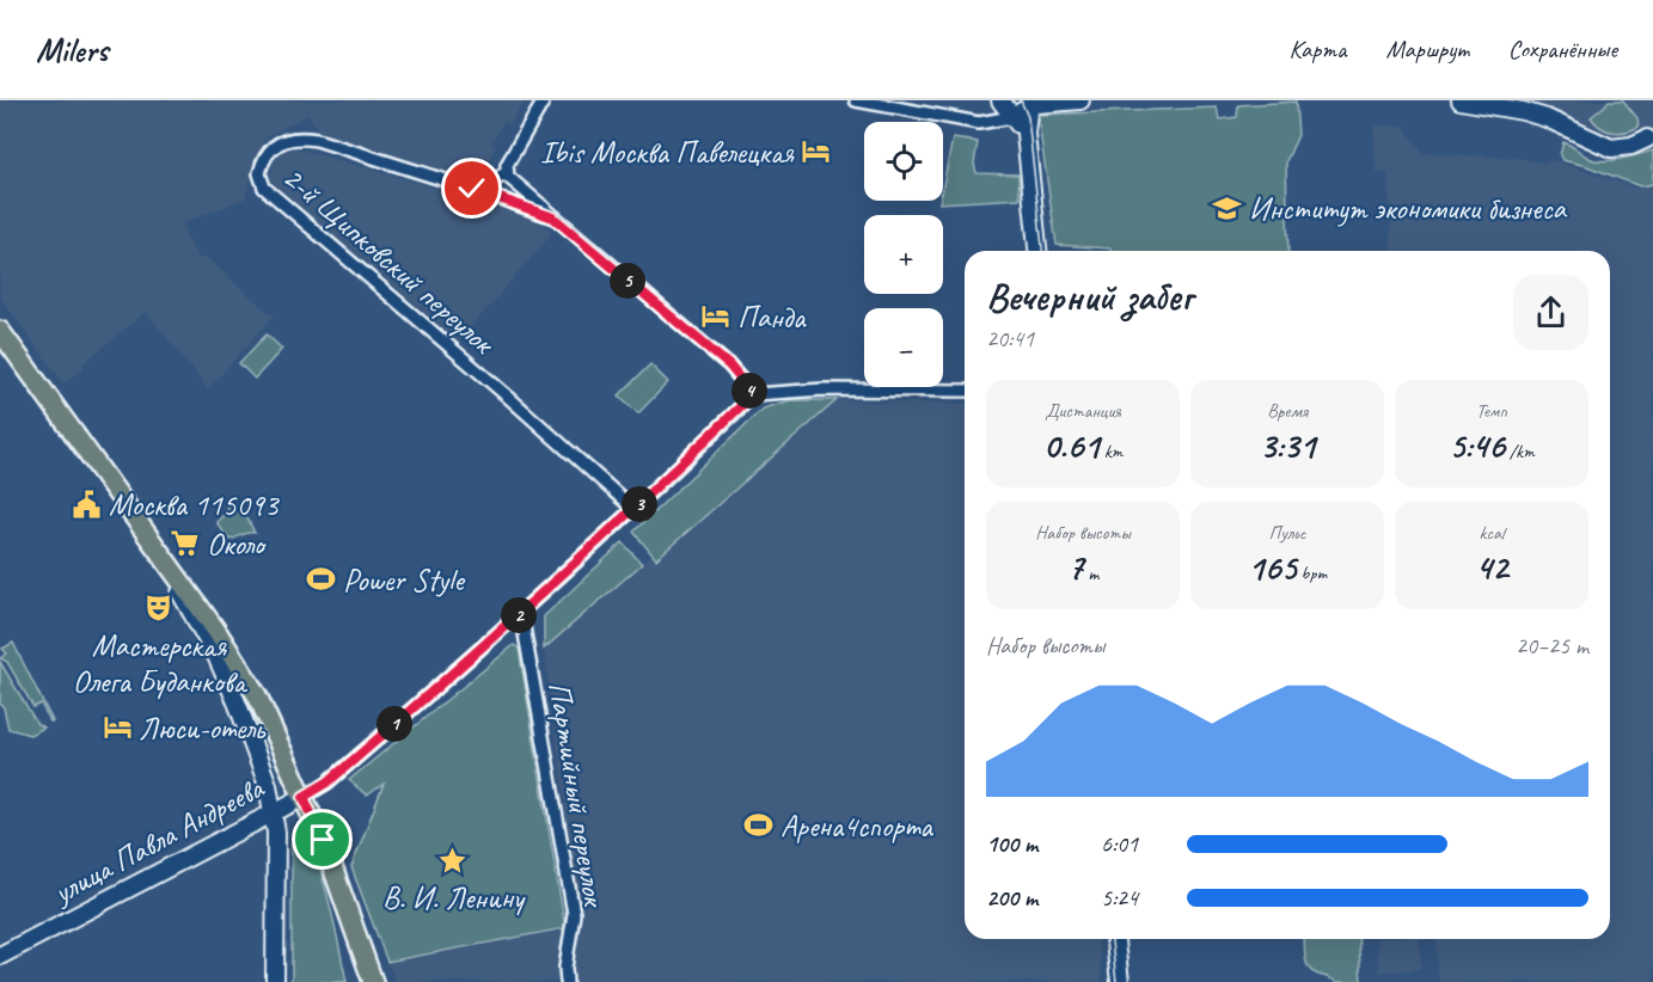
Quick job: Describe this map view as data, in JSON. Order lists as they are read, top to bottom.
{
  "streets": {
    "street": ["2-й Щипковский переулок", "Партийный переулок", "улица Павла Андреева"]
  },
  "places": {
    "hotel": ["Ibis Москва Павелецкая", "Панда", "Люси-отель"],
    "school or university": ["Институт экономики бизнеса"],
    "public building": ["Москва 115093"],
    "supermarket": ["Около"],
    "sports": ["Power Style", "Арена4спорта"],
    "theatre": ["Мастерская Олега Буданкова"],
    "place": ["В. И. Ленину"]
  },
  "page": {
    "header": "Milers",
    "nav": ["Карта", "Маршрут", "Сохранённые"],
    "map_buttons": ["+", "−"],
    "heading": ["Вечерний забег", "20:41"],
    "pins": [
      "5",
      "4",
      "3",
      "2",
      "1"
    ],
    "stats": [
      ["Дистанция", "0.61 km"],
      ["Время", "3:31"],
      ["Темп", "5:46 /km"],
      ["Набор высоты", "7 m"],
      ["Пульс", "165 bpm"],
      ["kcal", "42"]
    ],
    "chart": ["Набор высоты", "20–25 m"],
    "list": [
      {
        "name": "100 m",
        "note": "6:01"
      },
      {
        "name": "200 m",
        "note": "5:24"
      }
    ]
  }
}
